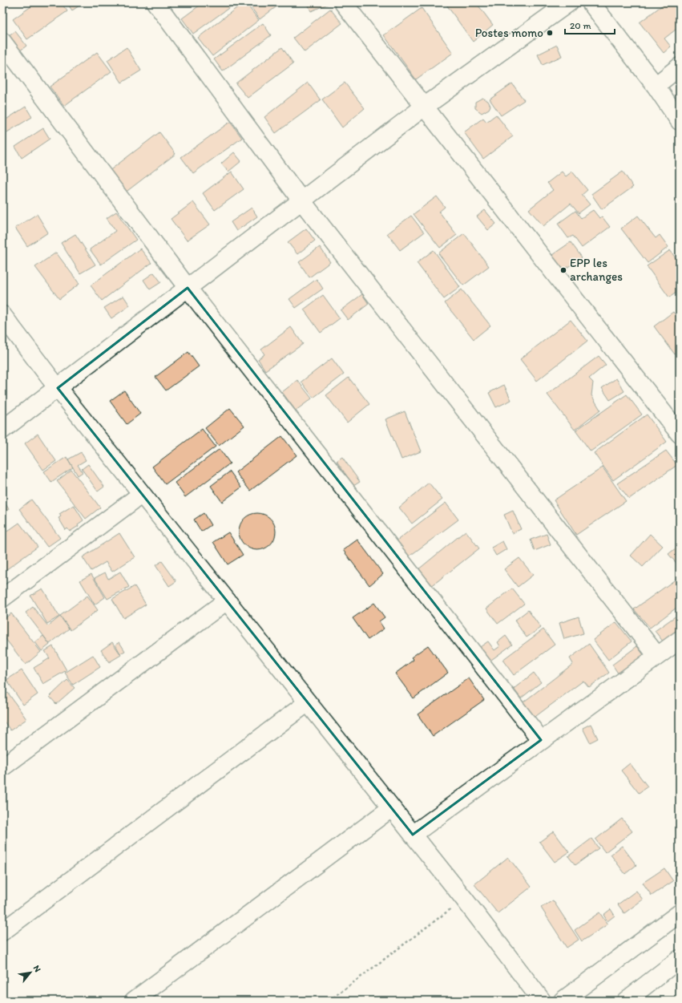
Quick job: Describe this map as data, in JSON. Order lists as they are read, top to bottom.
{
  "places": ["Postes momo", "EPP les archanges"],
  "scale_bar": "20 m",
  "north": "top right"
}
